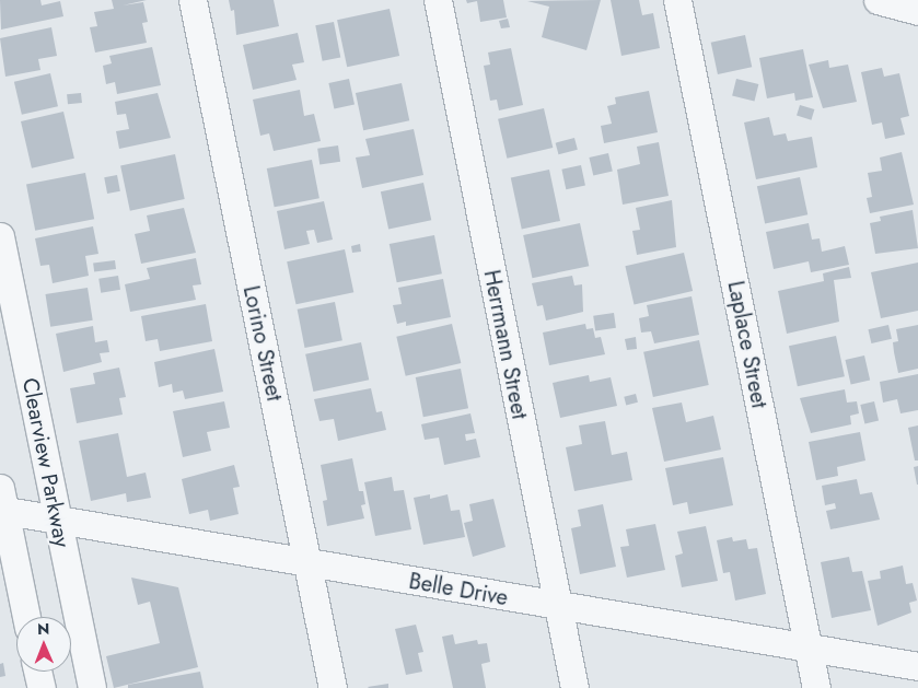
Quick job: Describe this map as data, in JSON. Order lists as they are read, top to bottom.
{
  "streets": {
    "street": [
      "Lorino Street",
      "Herrmann Street",
      "Laplace Street",
      "Clearview Parkway",
      "Belle Drive"
    ]
  },
  "crossings": [
    ["Lorino Street", "Belle Drive"],
    ["Herrmann Street", "Belle Drive"],
    ["Laplace Street", "Belle Drive"],
    ["Clearview Parkway", "Belle Drive"]
  ],
  "north": "top"
}
